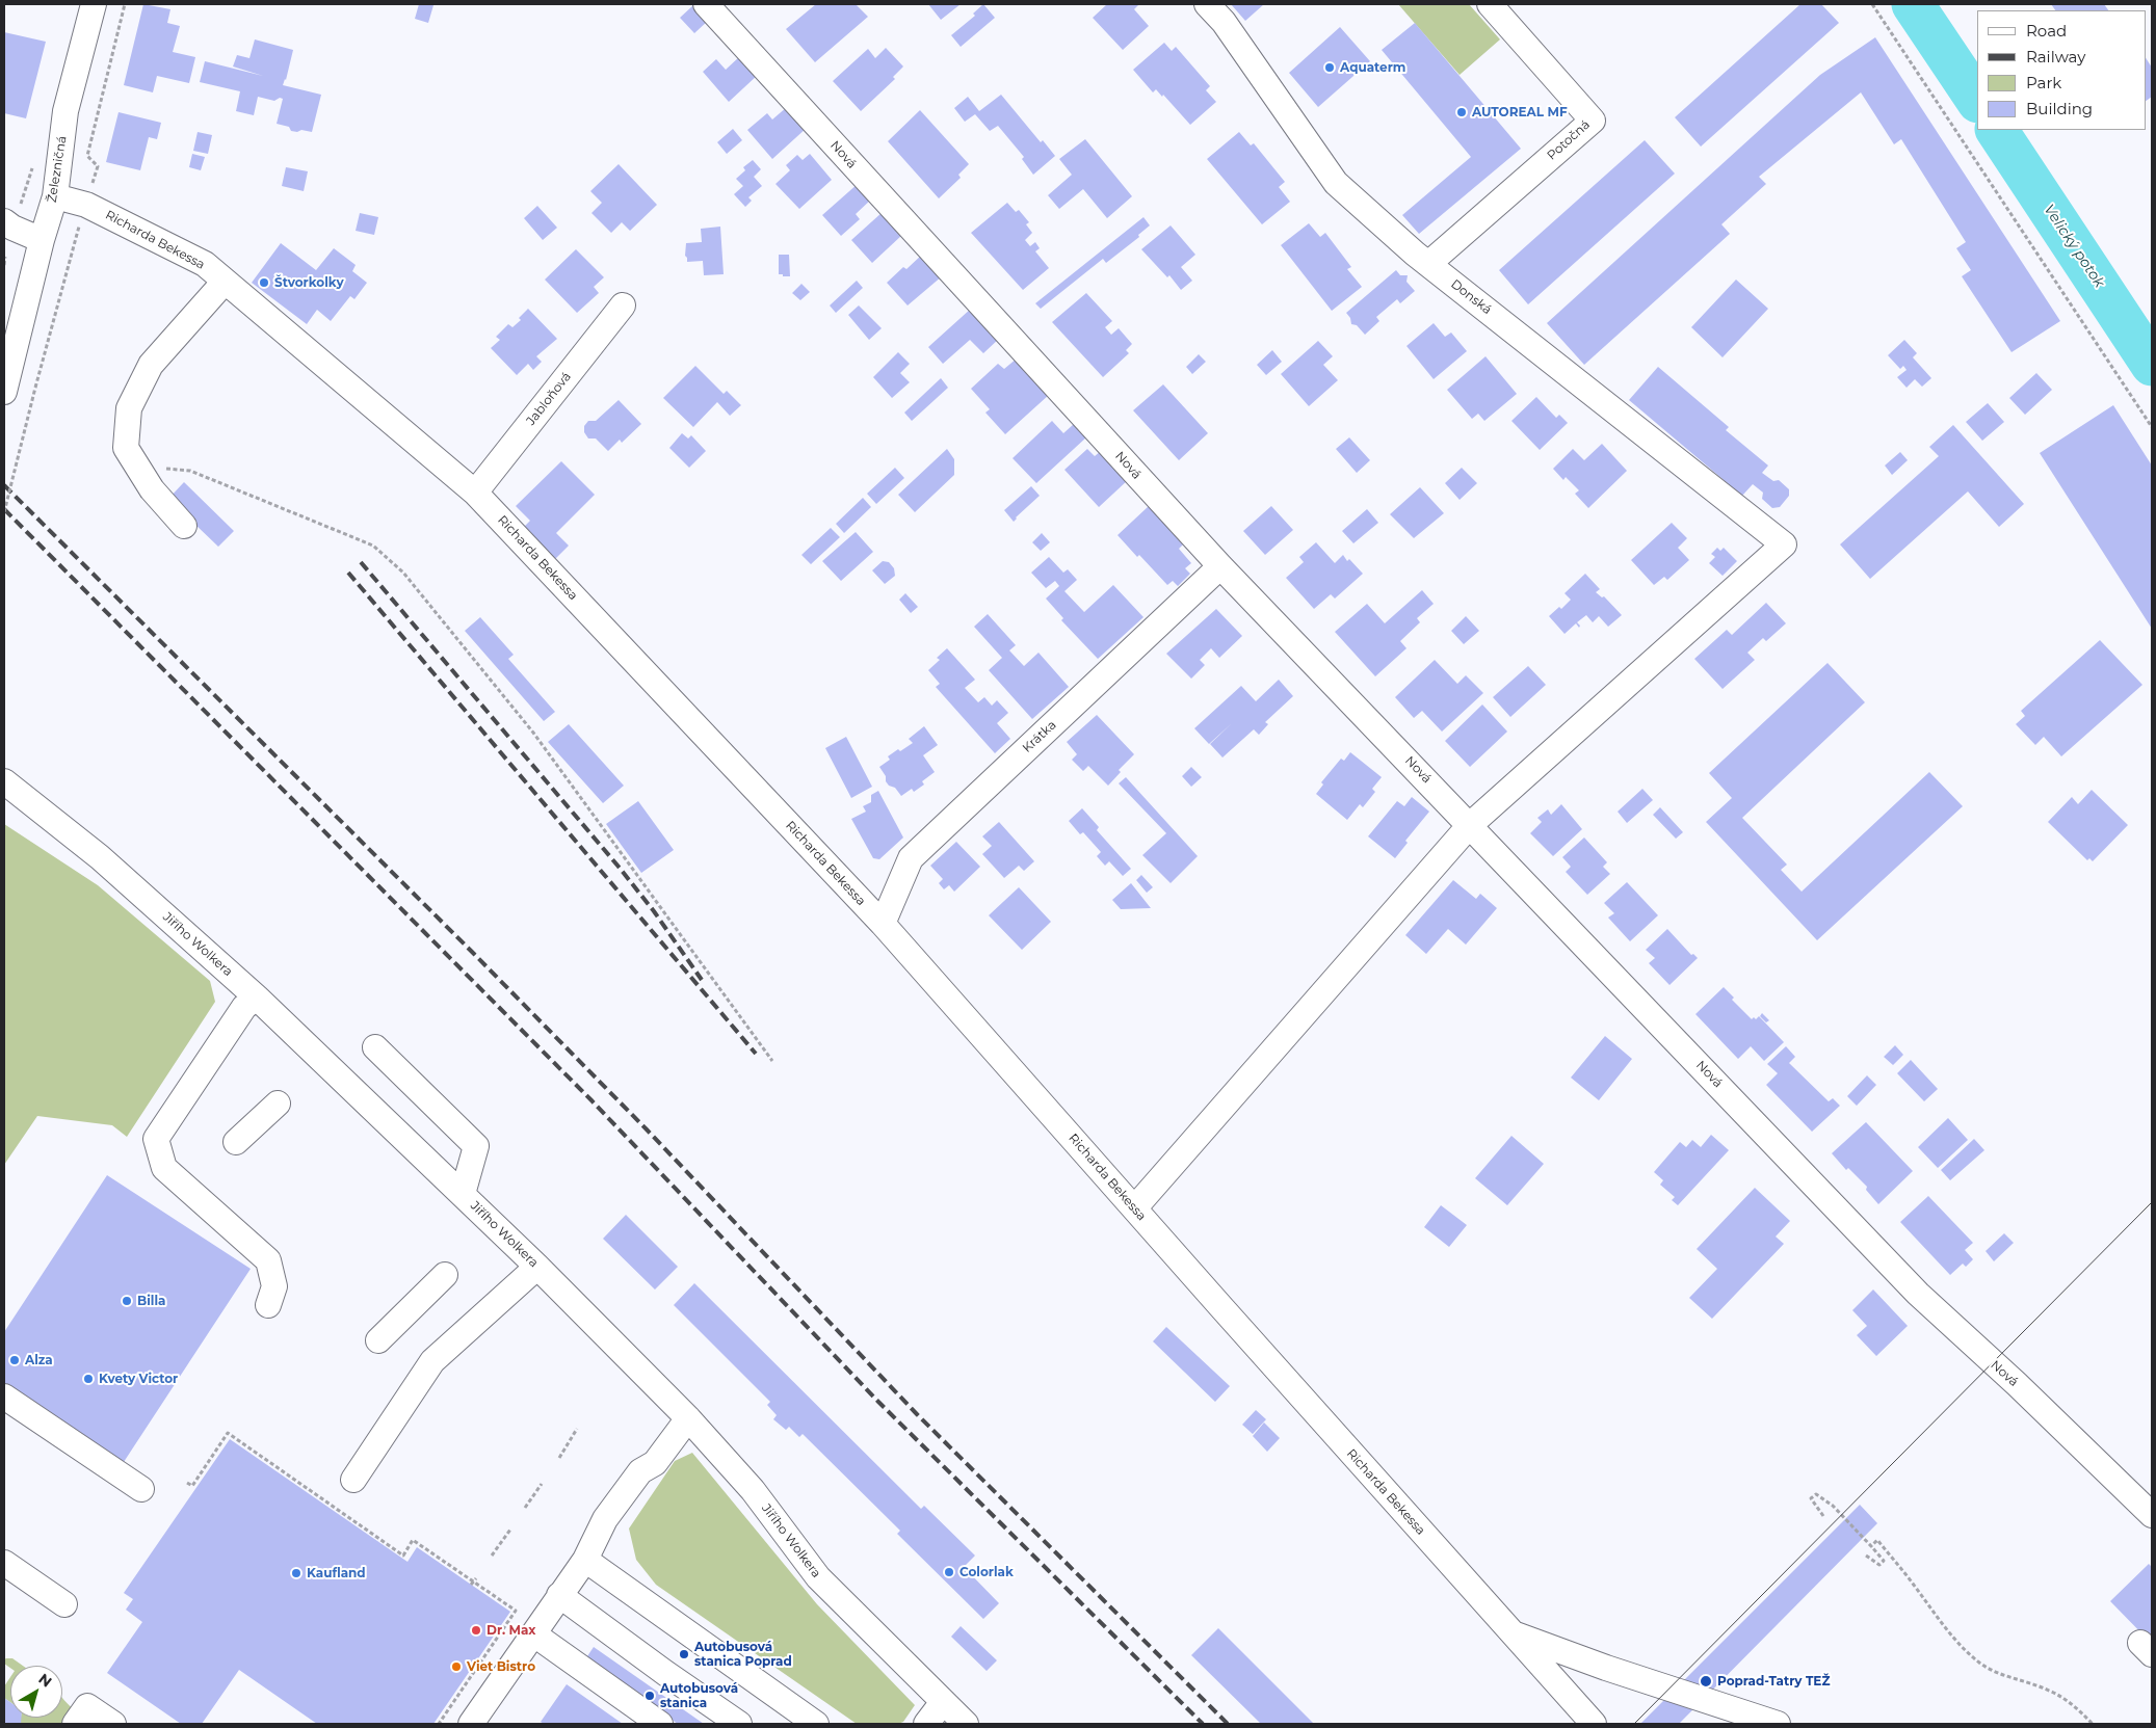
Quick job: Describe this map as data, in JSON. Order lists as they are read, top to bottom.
{
  "streets": {
    "street": [
      "Potočná",
      "Nová",
      "Železničná",
      "Richarda Bekessa",
      "Donská",
      "Jabloňová",
      "Krátka",
      "Jiřího Wolkera"
    ]
  },
  "crossings": [
    ["Potočná", "Donská"],
    ["Nová", "Donská"],
    ["Nová", "Krátka"],
    ["Železničná", "Richarda Bekessa"],
    ["Richarda Bekessa", "Jabloňová"],
    ["Richarda Bekessa", "Krátka"]
  ],
  "water": ["Velický potok"],
  "places": [
    "Aquaterm",
    "AUTOREAL MF",
    "Štvorkolky",
    "Billa",
    "Alza",
    "Kvety Victor",
    "Colorlak",
    "Kaufland",
    "Dr. Max",
    "Autobusová stanica Poprad",
    "Viet Bistro",
    "Poprad-Tatry TEŽ",
    "Autobusová stanica"
  ],
  "legend": [
    "Road",
    "Railway",
    "Park",
    "Building"
  ],
  "north": "top right"
}
